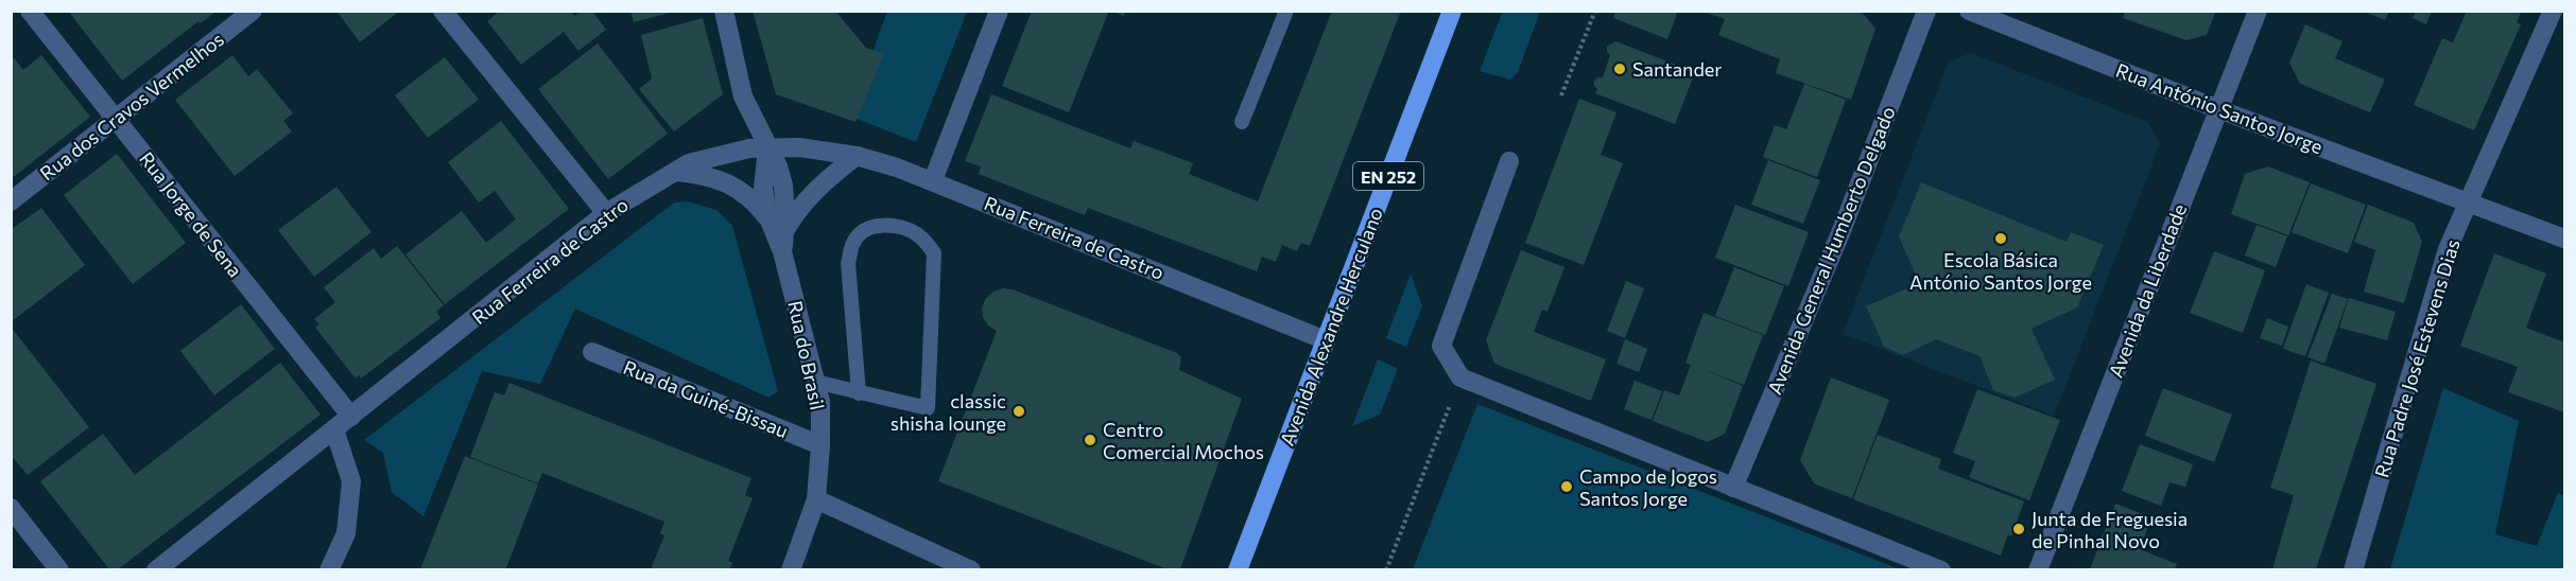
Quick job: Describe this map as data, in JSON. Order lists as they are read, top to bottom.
{
  "streets": {
    "main road": ["EN 252", "Avenida Alexandre Herculano"],
    "street": [
      "Rua dos Cravos Vermelhos",
      "Rua António Santos Jorge",
      "Rua Jorge de Sena",
      "Rua Ferreira de Castro",
      "Avenida General Humberto Delgado",
      "Avenida da Liberdade",
      "Rua do Brasil",
      "Rua Padre José Estevens Dias",
      "Rua da Guiné-Bissau"
    ]
  },
  "crossings": [
    ["Rua dos Cravos Vermelhos", "Rua Jorge de Sena"],
    ["Rua António Santos Jorge", "Avenida da Liberdade"],
    ["Rua António Santos Jorge", "Rua Padre José Estevens Dias"],
    ["Rua Jorge de Sena", "Rua Ferreira de Castro"],
    ["Rua Ferreira de Castro", "Avenida Alexandre Herculano"],
    ["Rua do Brasil", "Rua da Guiné-Bissau"]
  ],
  "places": [
    "Santander",
    "Escola Básica António Santos Jorge",
    "classic shisha lounge",
    "Centro Comercial Mochos",
    "Campo de Jogos Santos Jorge",
    "Junta de Freguesia de Pinhal Novo"
  ]
}
